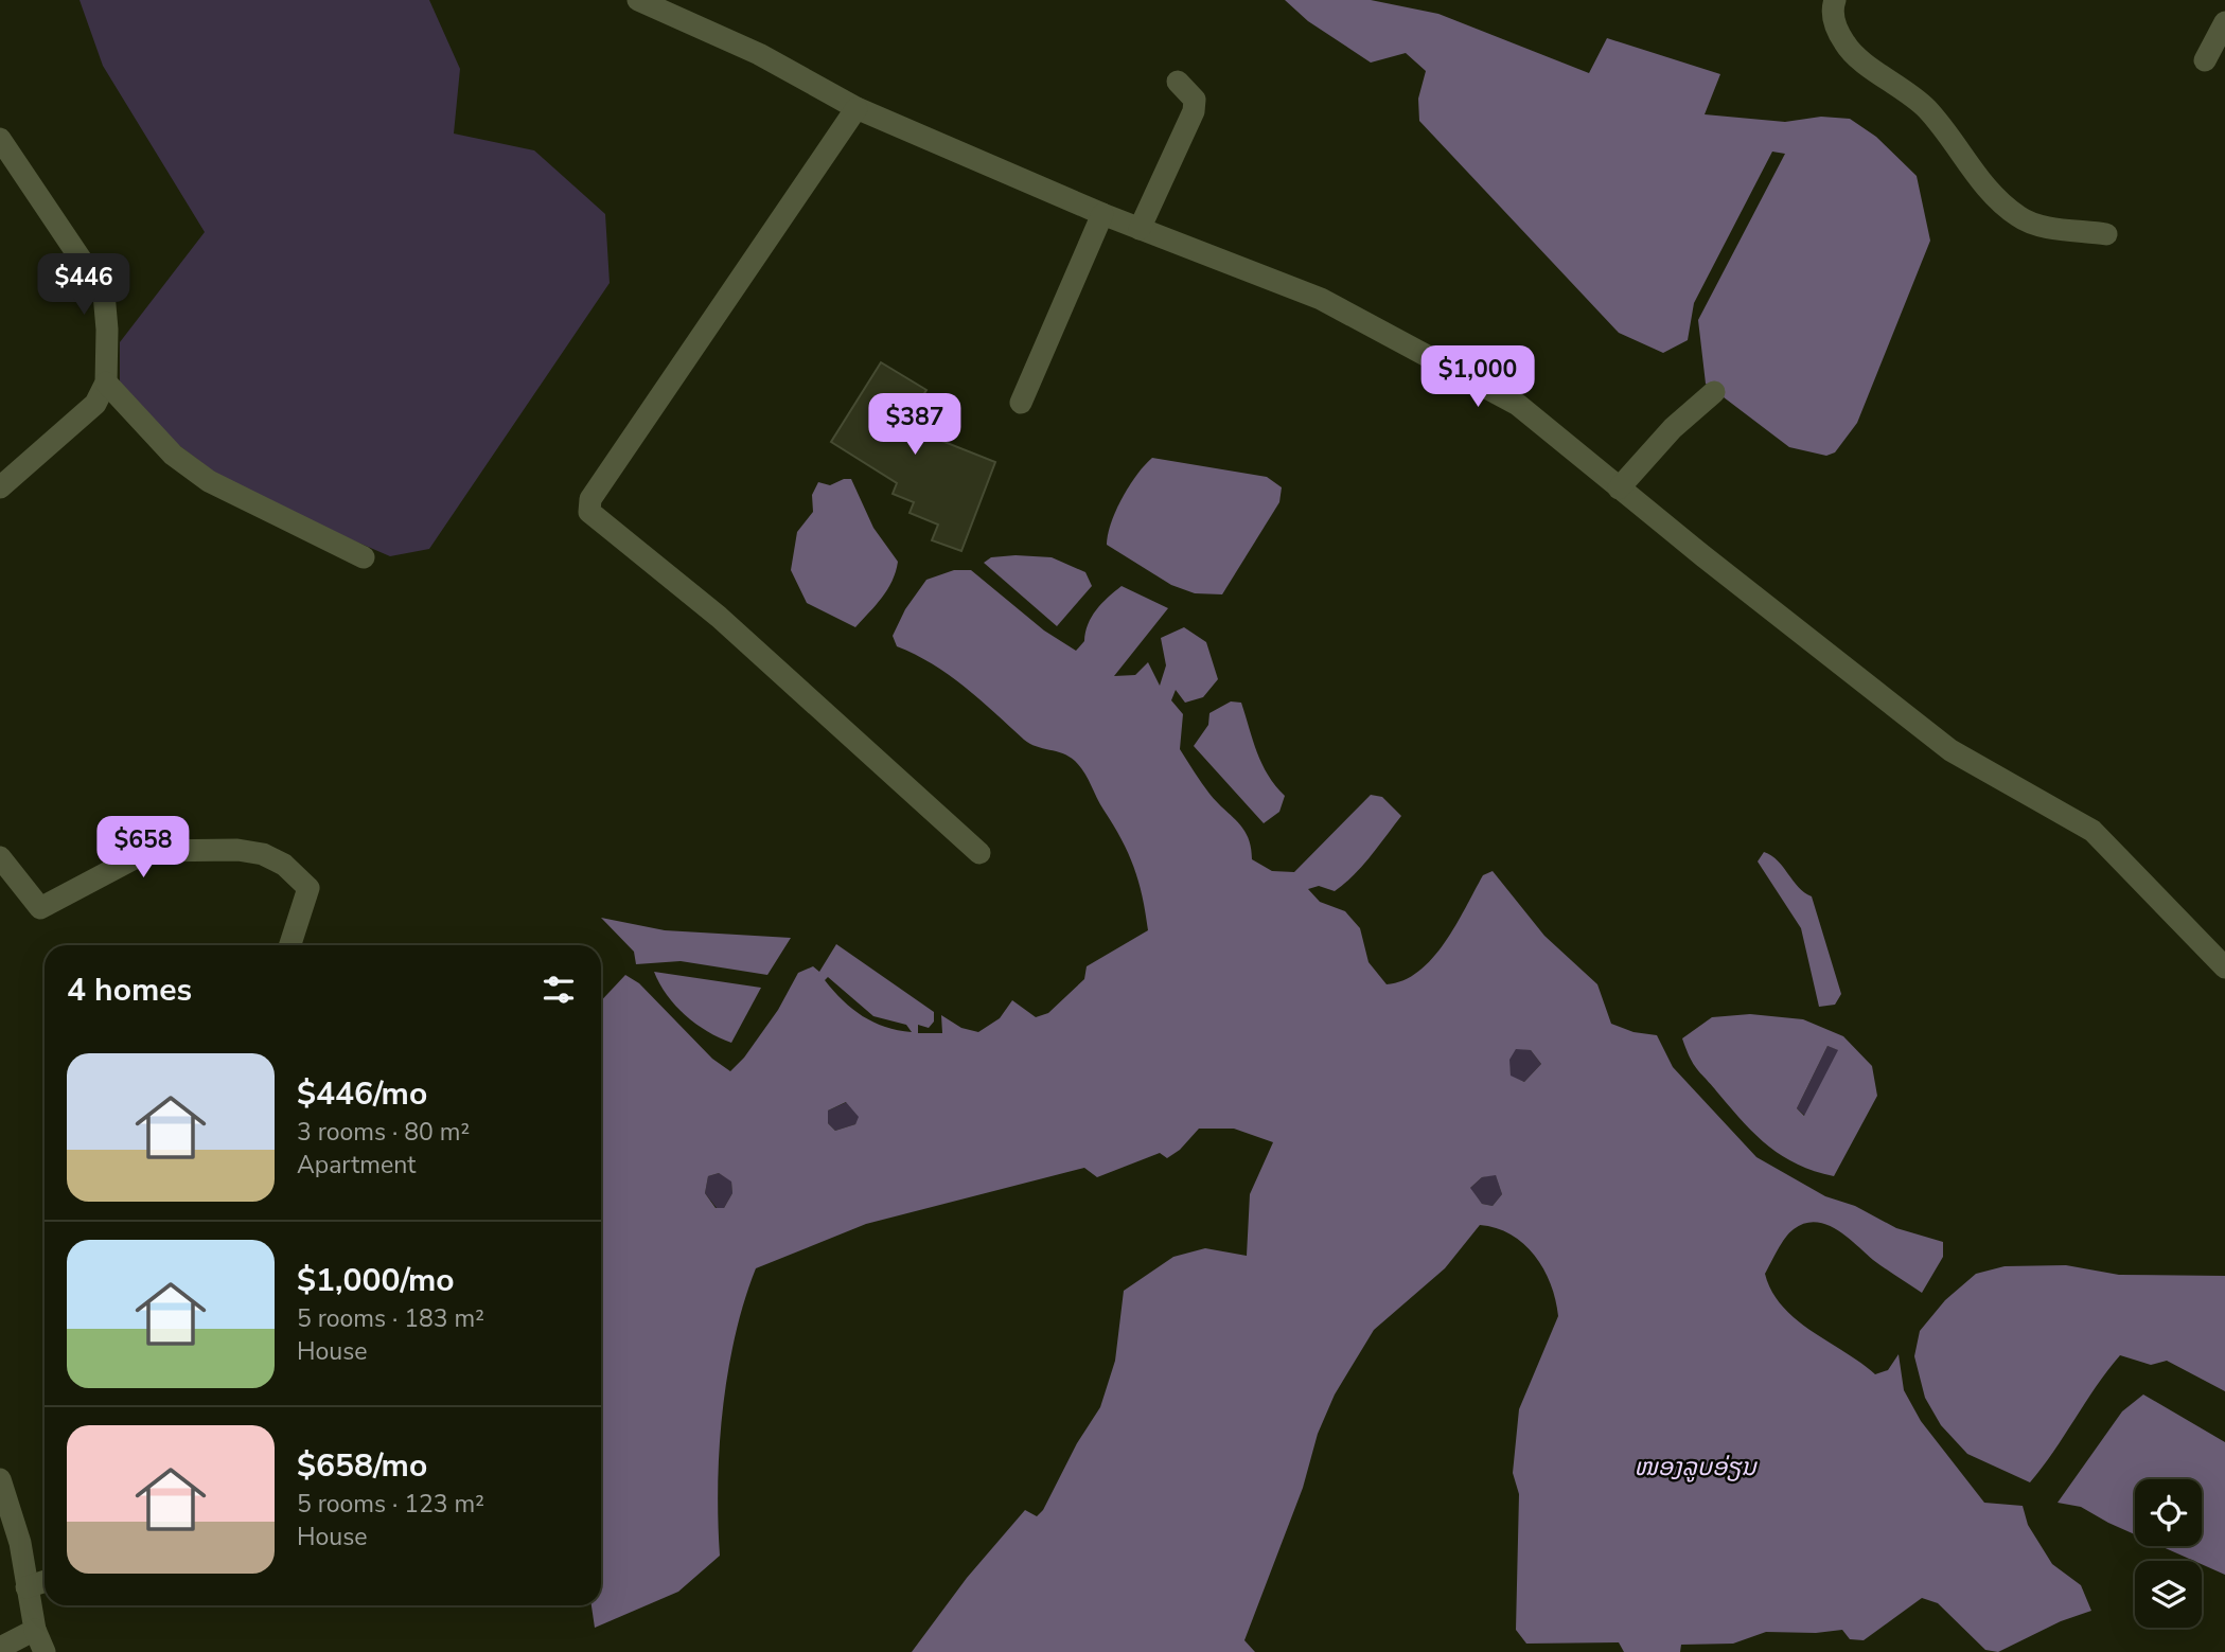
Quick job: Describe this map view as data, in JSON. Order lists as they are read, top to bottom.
{
  "water": ["ໜອງລູບອ່ຽນ"],
  "page": {
    "price": [
      "$446",
      "$1,000",
      "$387",
      "$658"
    ],
    "heading": "4 homes",
    "list": [
      {
        "name": "$446/mo",
        "note": "3 rooms · 80 m² · Apartment"
      },
      {
        "name": "$1,000/mo",
        "note": "5 rooms · 183 m² · House"
      },
      {
        "name": "$658/mo",
        "note": "5 rooms · 123 m² · House"
      }
    ]
  }
}
